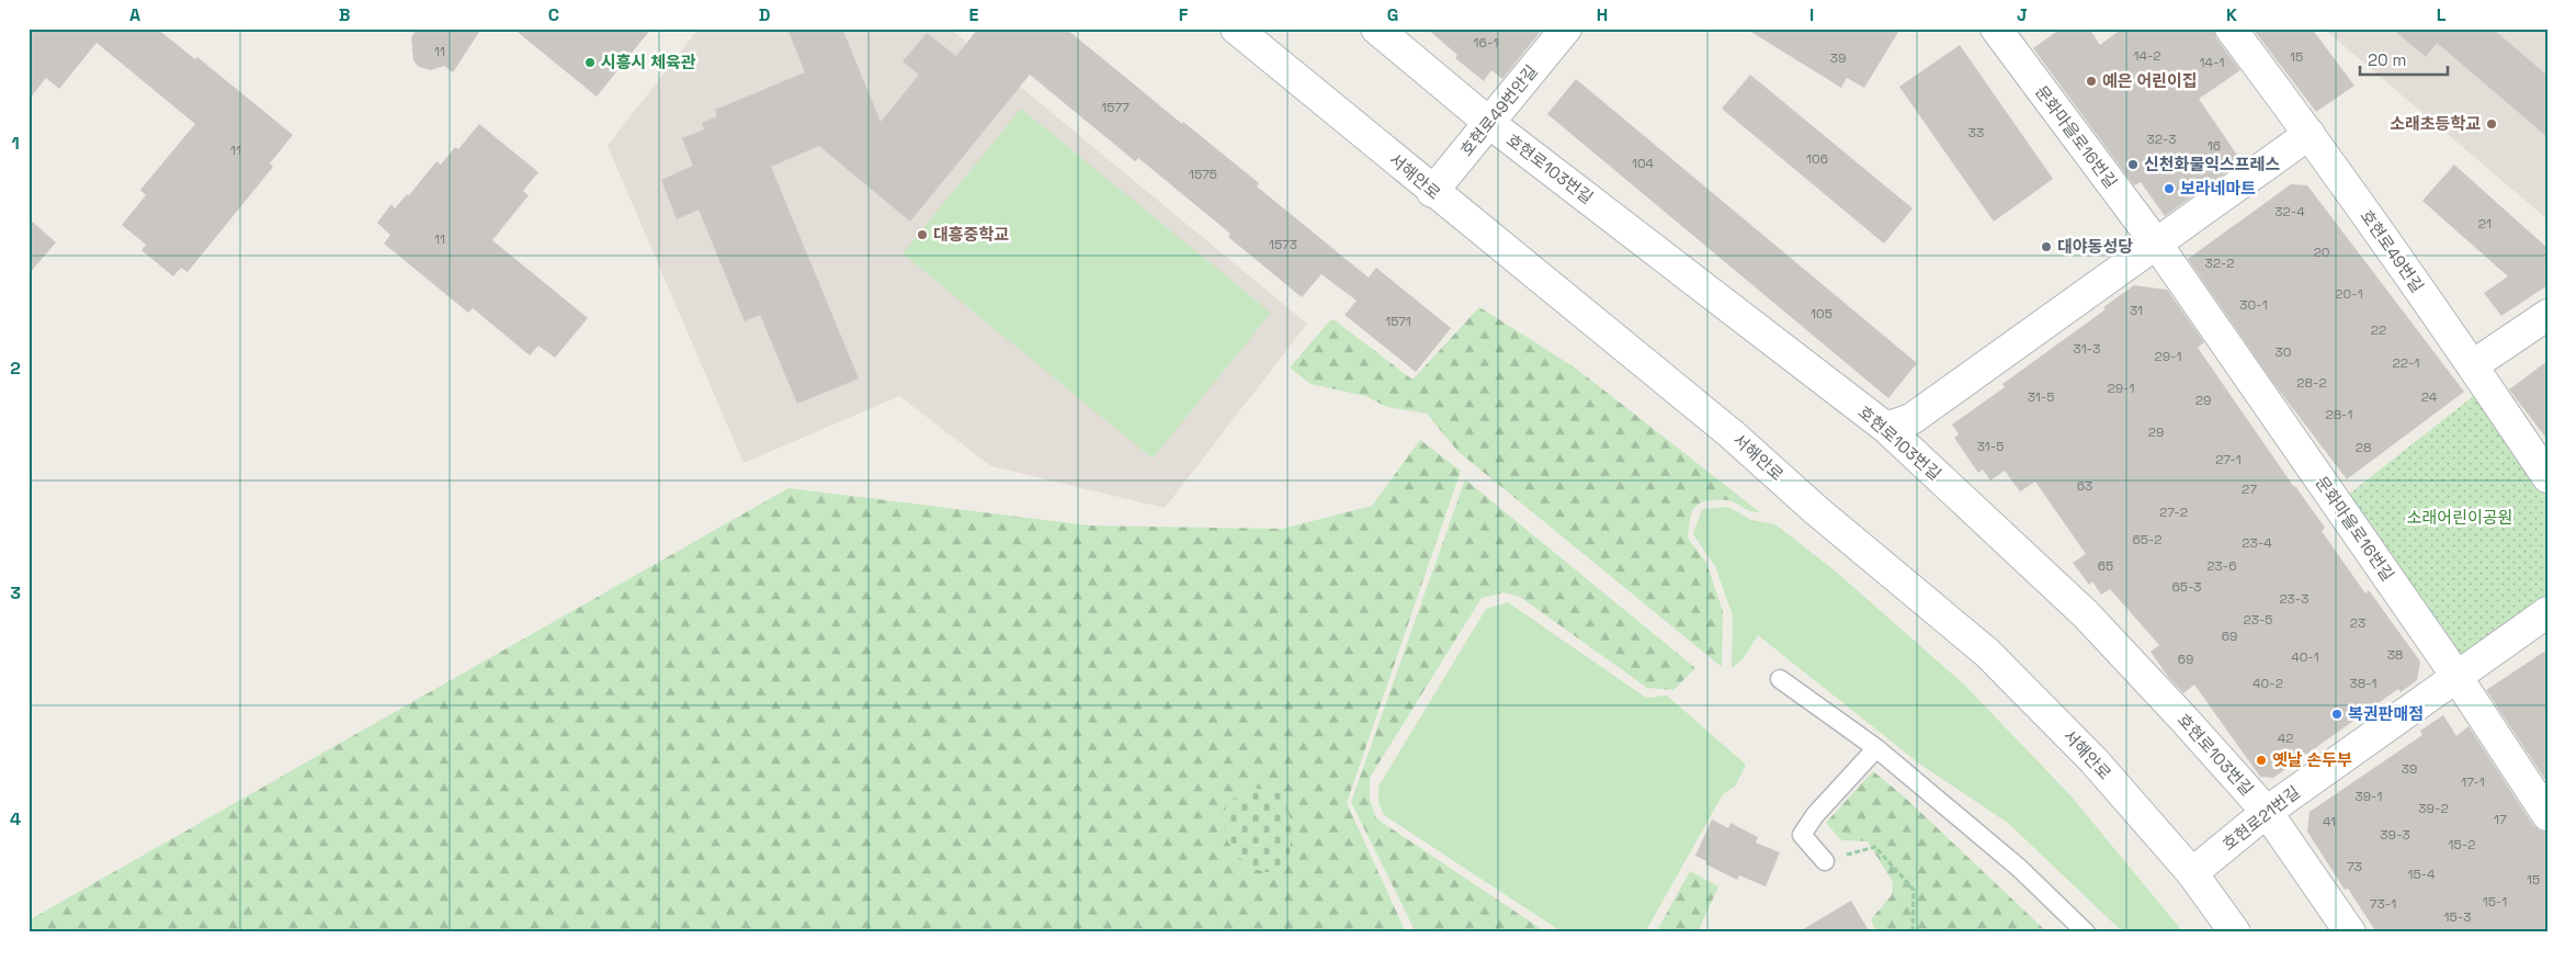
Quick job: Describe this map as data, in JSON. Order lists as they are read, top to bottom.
{
  "streets": {
    "street": [
      "호현로49번안길",
      "문화마을로16번길",
      "호현로103번길",
      "서해안로",
      "호현로49번길",
      "호현로21번길"
    ]
  },
  "crossings": [
    ["호현로49번안길", "호현로103번길"],
    ["호현로49번안길", "서해안로"],
    ["문화마을로16번길", "호현로21번길"],
    ["호현로103번길", "호현로21번길"],
    ["서해안로", "호현로21번길"]
  ],
  "parks": ["소래어린이공원"],
  "places": [
    "시흥시 체육관",
    "예은 어린이집",
    "소래초등학교",
    "신천화물익스프레스",
    "보라네마트",
    "대흥중학교",
    "대야동성당",
    "복권판매점",
    "옛날 손두부"
  ],
  "house_numbers": [
    "16-1",
    "11",
    "14-2",
    "15",
    "39",
    "14-1",
    "1577",
    "33",
    "32-3",
    "16",
    "11",
    "106",
    "104",
    "1575",
    "32-4",
    "21",
    "11",
    "1573",
    "20",
    "32-2",
    "20-1",
    "30-1",
    "31",
    "105",
    "1571",
    "22",
    "31-3",
    "30",
    "29-1",
    "22-1",
    "28-2",
    "29-1",
    "31-5",
    "24",
    "29",
    "28-1",
    "29",
    "31-5",
    "28",
    "27-1",
    "63",
    "27",
    "27-2",
    "65-2",
    "23-4",
    "65",
    "23-6",
    "65-3",
    "23-3",
    "23-5",
    "23",
    "69",
    "38",
    "40-1",
    "69",
    "40-2",
    "38-1",
    "42",
    "39",
    "17-1",
    "39-1",
    "39-2",
    "17",
    "41",
    "39-3",
    "15-2",
    "73",
    "15-4",
    "15",
    "15-1",
    "73-1",
    "15-3"
  ],
  "scale_bar": "20 m",
  "grid": {
    "columns": [
      "A",
      "B",
      "C",
      "D",
      "E",
      "F",
      "G",
      "H",
      "I",
      "J",
      "K",
      "L"
    ],
    "rows": [
      "1",
      "2",
      "3",
      "4"
    ]
  }
}
